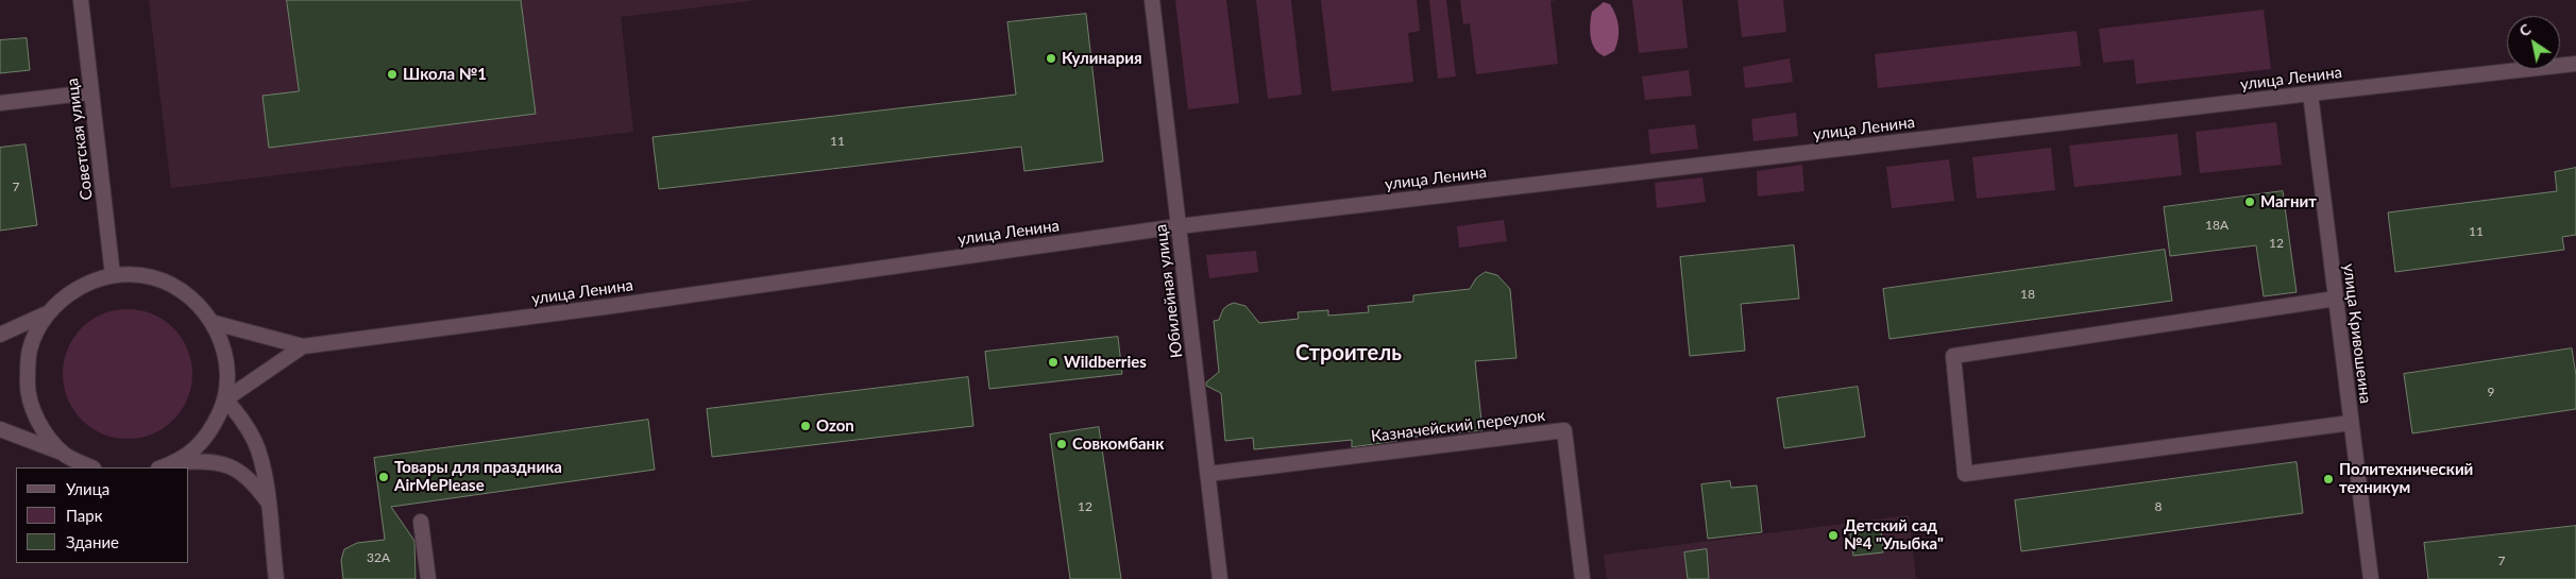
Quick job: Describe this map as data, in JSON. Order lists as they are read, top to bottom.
{
  "streets": {
    "street": [
      "улица Ленина",
      "Советская улица",
      "Юбилейная улица",
      "улица Кривошеина",
      "Казначейский переулок"
    ]
  },
  "crossings": [
    ["улица Ленина", "Юбилейная улица"],
    ["улица Ленина", "улица Кривошеина"],
    ["Юбилейная улица", "Казначейский переулок"]
  ],
  "districts": ["Строитель"],
  "places": [
    "Кулинария",
    "Школа №1",
    "Магнит",
    "Wildberries",
    "Ozon",
    "Совкомбанк",
    "Товары для праздника AirMePlease",
    "Политехнический техникум",
    "Детский сад №4 \"Улыбка\""
  ],
  "house_numbers": [
    "11",
    "7",
    "18А",
    "11",
    "12",
    "18",
    "9",
    "12",
    "8",
    "32А",
    "7"
  ],
  "legend": ["Улица", "Парк", "Здание"],
  "north": "top left"
}
